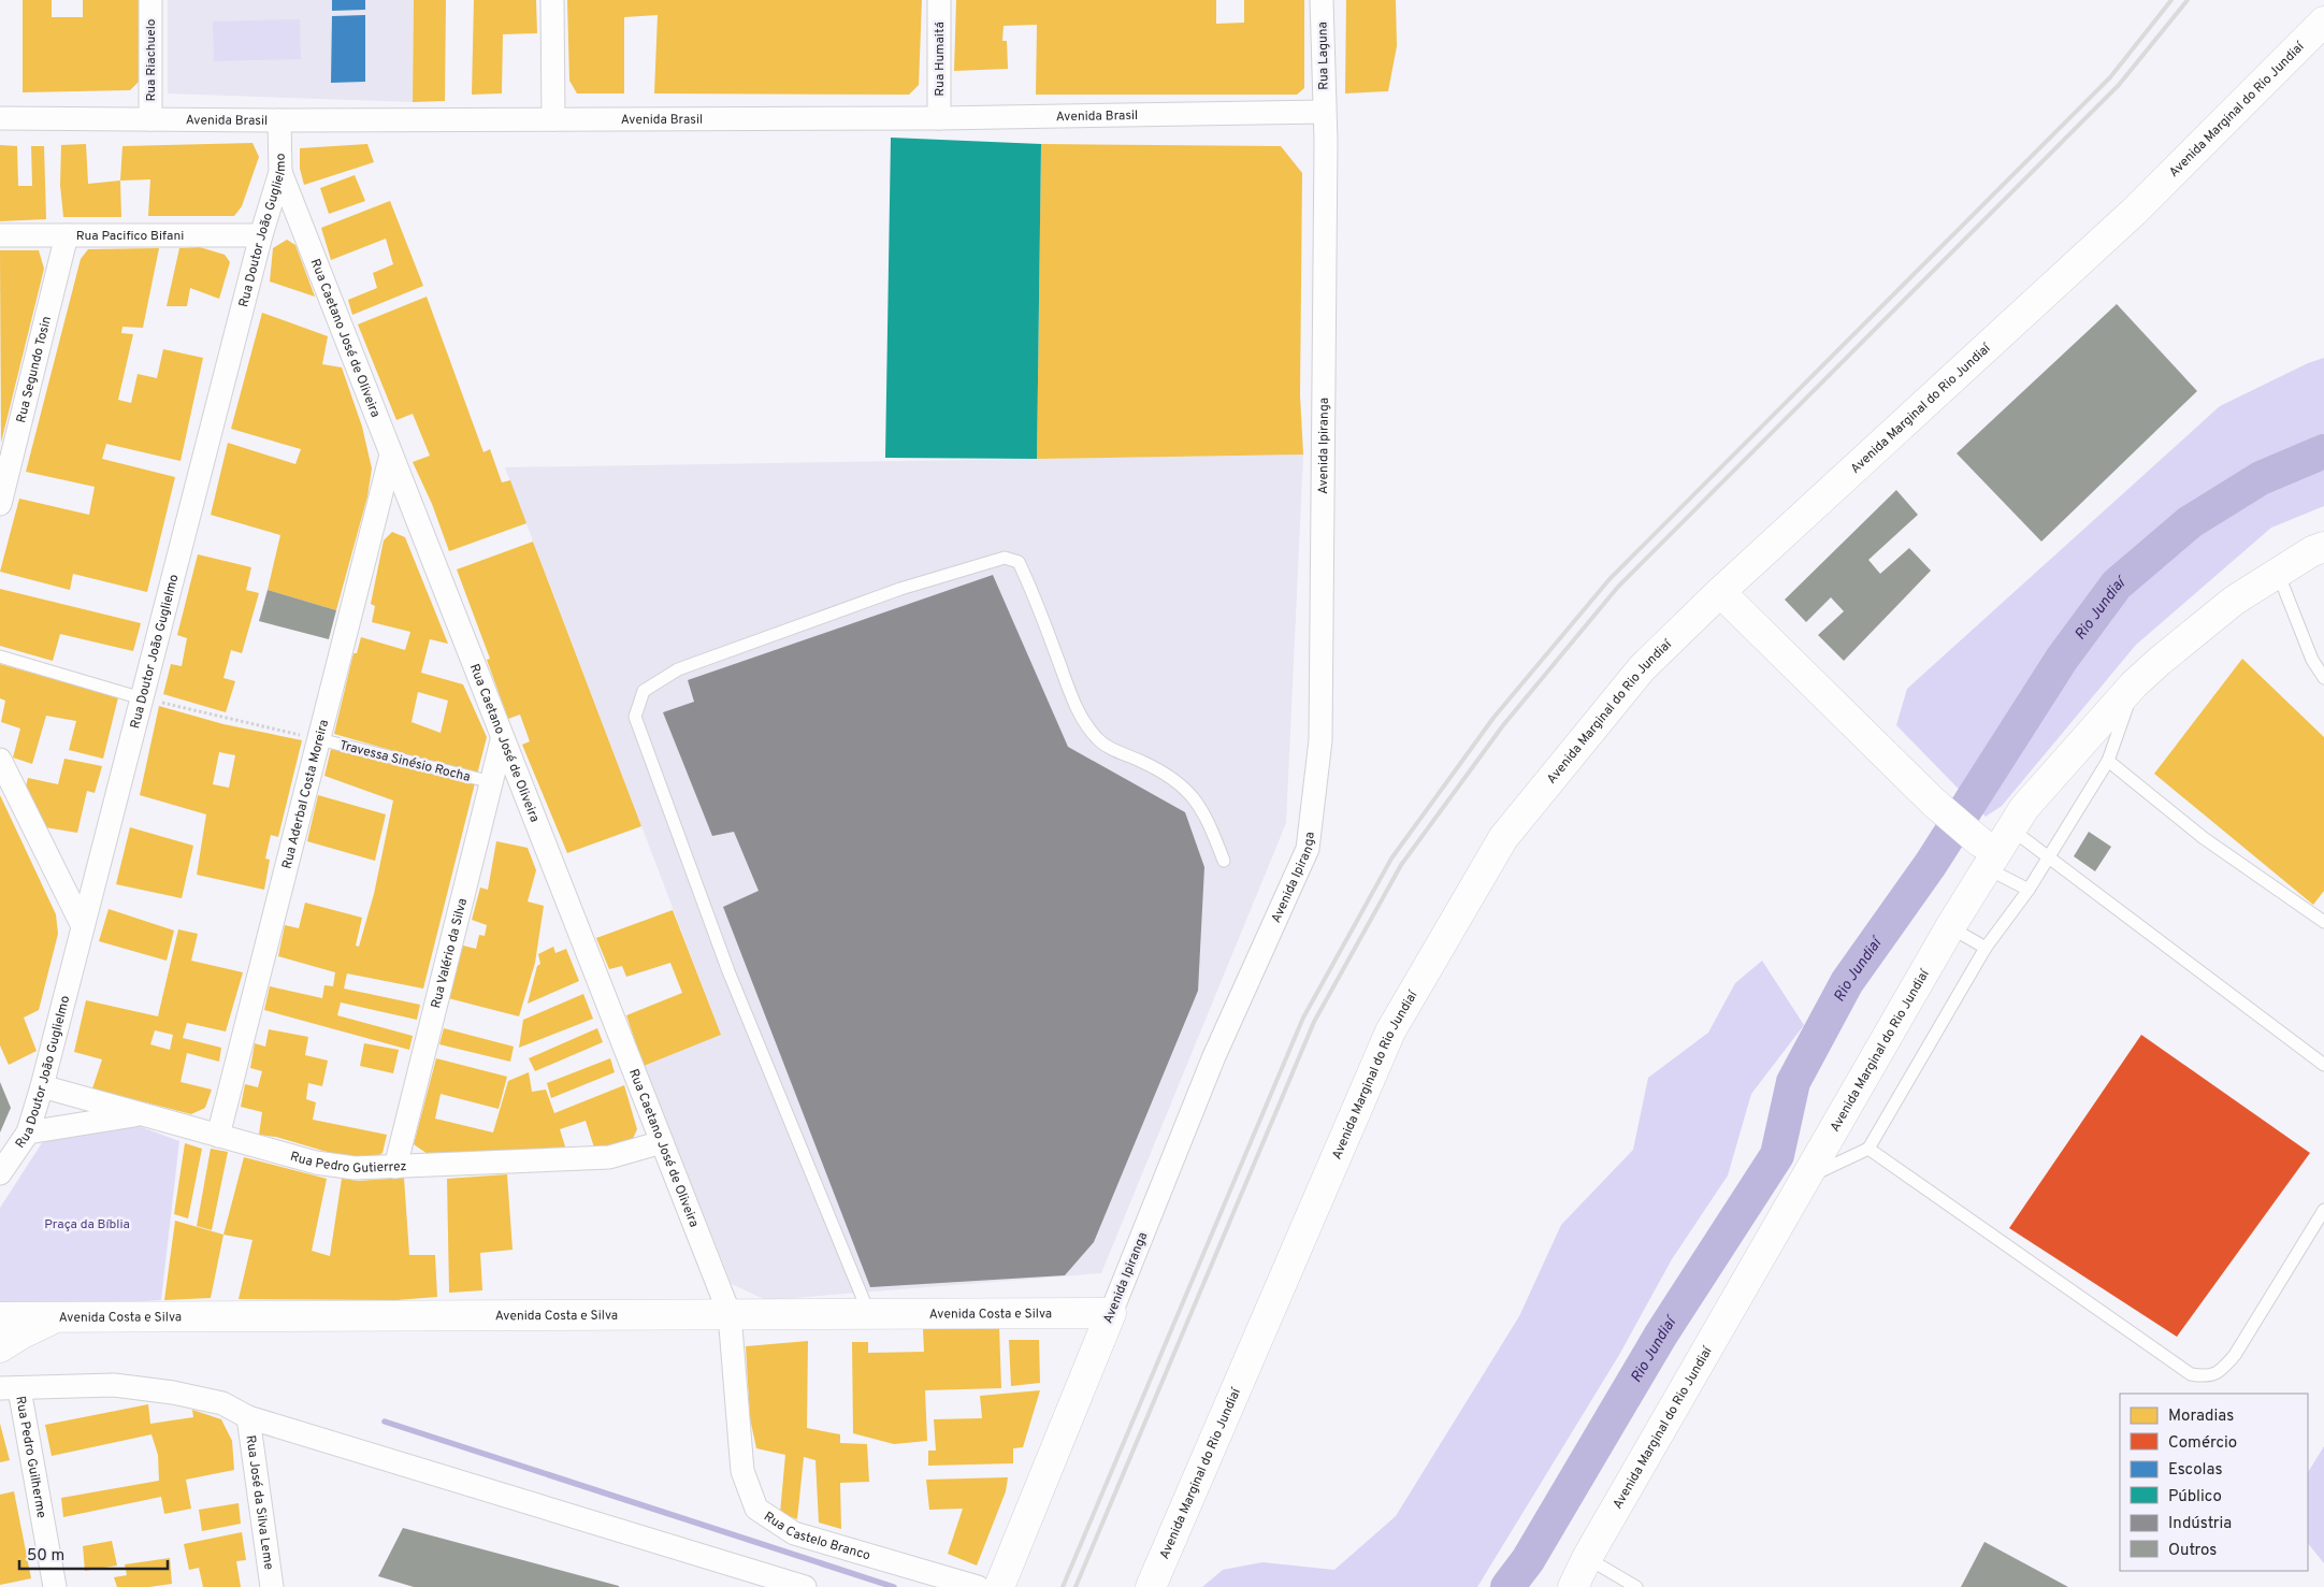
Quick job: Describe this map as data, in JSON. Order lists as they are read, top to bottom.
{
  "streets": {
    "main road": ["Avenida Marginal do Rio Jundiaí", "Avenida Ipiranga", "Avenida Costa e Silva"],
    "street": [
      "Rua Laguna",
      "Rua Humaitá",
      "Rua Riachuelo",
      "Avenida Brasil",
      "Rua Doutor João Guglielmo",
      "Rua Pacifico Bifani",
      "Rua Caetano José de Oliveira",
      "Rua Segundo Tosin",
      "Rua Aderbal Costa Moreira",
      "Rua Valério da Silva",
      "Rua Pedro Gutierrez",
      "Rua Pedro Guilherme",
      "Rua José da Silva Leme",
      "Rua Castelo Branco"
    ],
    "lane": ["Travessa Sinésio Rocha"]
  },
  "crossings": [
    ["Rua Laguna", "Avenida Brasil"],
    ["Rua Laguna", "Avenida Ipiranga"],
    ["Rua Humaitá", "Avenida Brasil"],
    ["Rua Riachuelo", "Avenida Brasil"],
    ["Avenida Brasil", "Rua Doutor João Guglielmo"],
    ["Avenida Brasil", "Avenida Ipiranga"],
    ["Rua Doutor João Guglielmo", "Rua Pacifico Bifani"],
    ["Rua Doutor João Guglielmo", "Rua Caetano José de Oliveira"],
    ["Rua Doutor João Guglielmo", "Rua Pedro Gutierrez"],
    ["Rua Pacifico Bifani", "Rua Segundo Tosin"],
    ["Rua Caetano José de Oliveira", "Rua Aderbal Costa Moreira"],
    ["Rua Caetano José de Oliveira", "Rua Valério da Silva"],
    ["Rua Caetano José de Oliveira", "Rua Pedro Gutierrez"],
    ["Rua Caetano José de Oliveira", "Avenida Costa e Silva"],
    ["Rua Caetano José de Oliveira", "Rua Castelo Branco"],
    ["Avenida Ipiranga", "Avenida Costa e Silva"],
    ["Travessa Sinésio Rocha", "Rua Aderbal Costa Moreira"],
    ["Travessa Sinésio Rocha", "Rua Valério da Silva"],
    ["Rua Aderbal Costa Moreira", "Rua Pedro Gutierrez"],
    ["Rua Valério da Silva", "Rua Pedro Gutierrez"],
    ["Avenida Costa e Silva", "Rua Castelo Branco"]
  ],
  "water": ["Rio Jundiaí"],
  "parks": ["Praça da Bíblia"],
  "legend": [
    "Moradias",
    "Comércio",
    "Escolas",
    "Público",
    "Indústria",
    "Outros"
  ],
  "scale_bar": "50 m"
}
